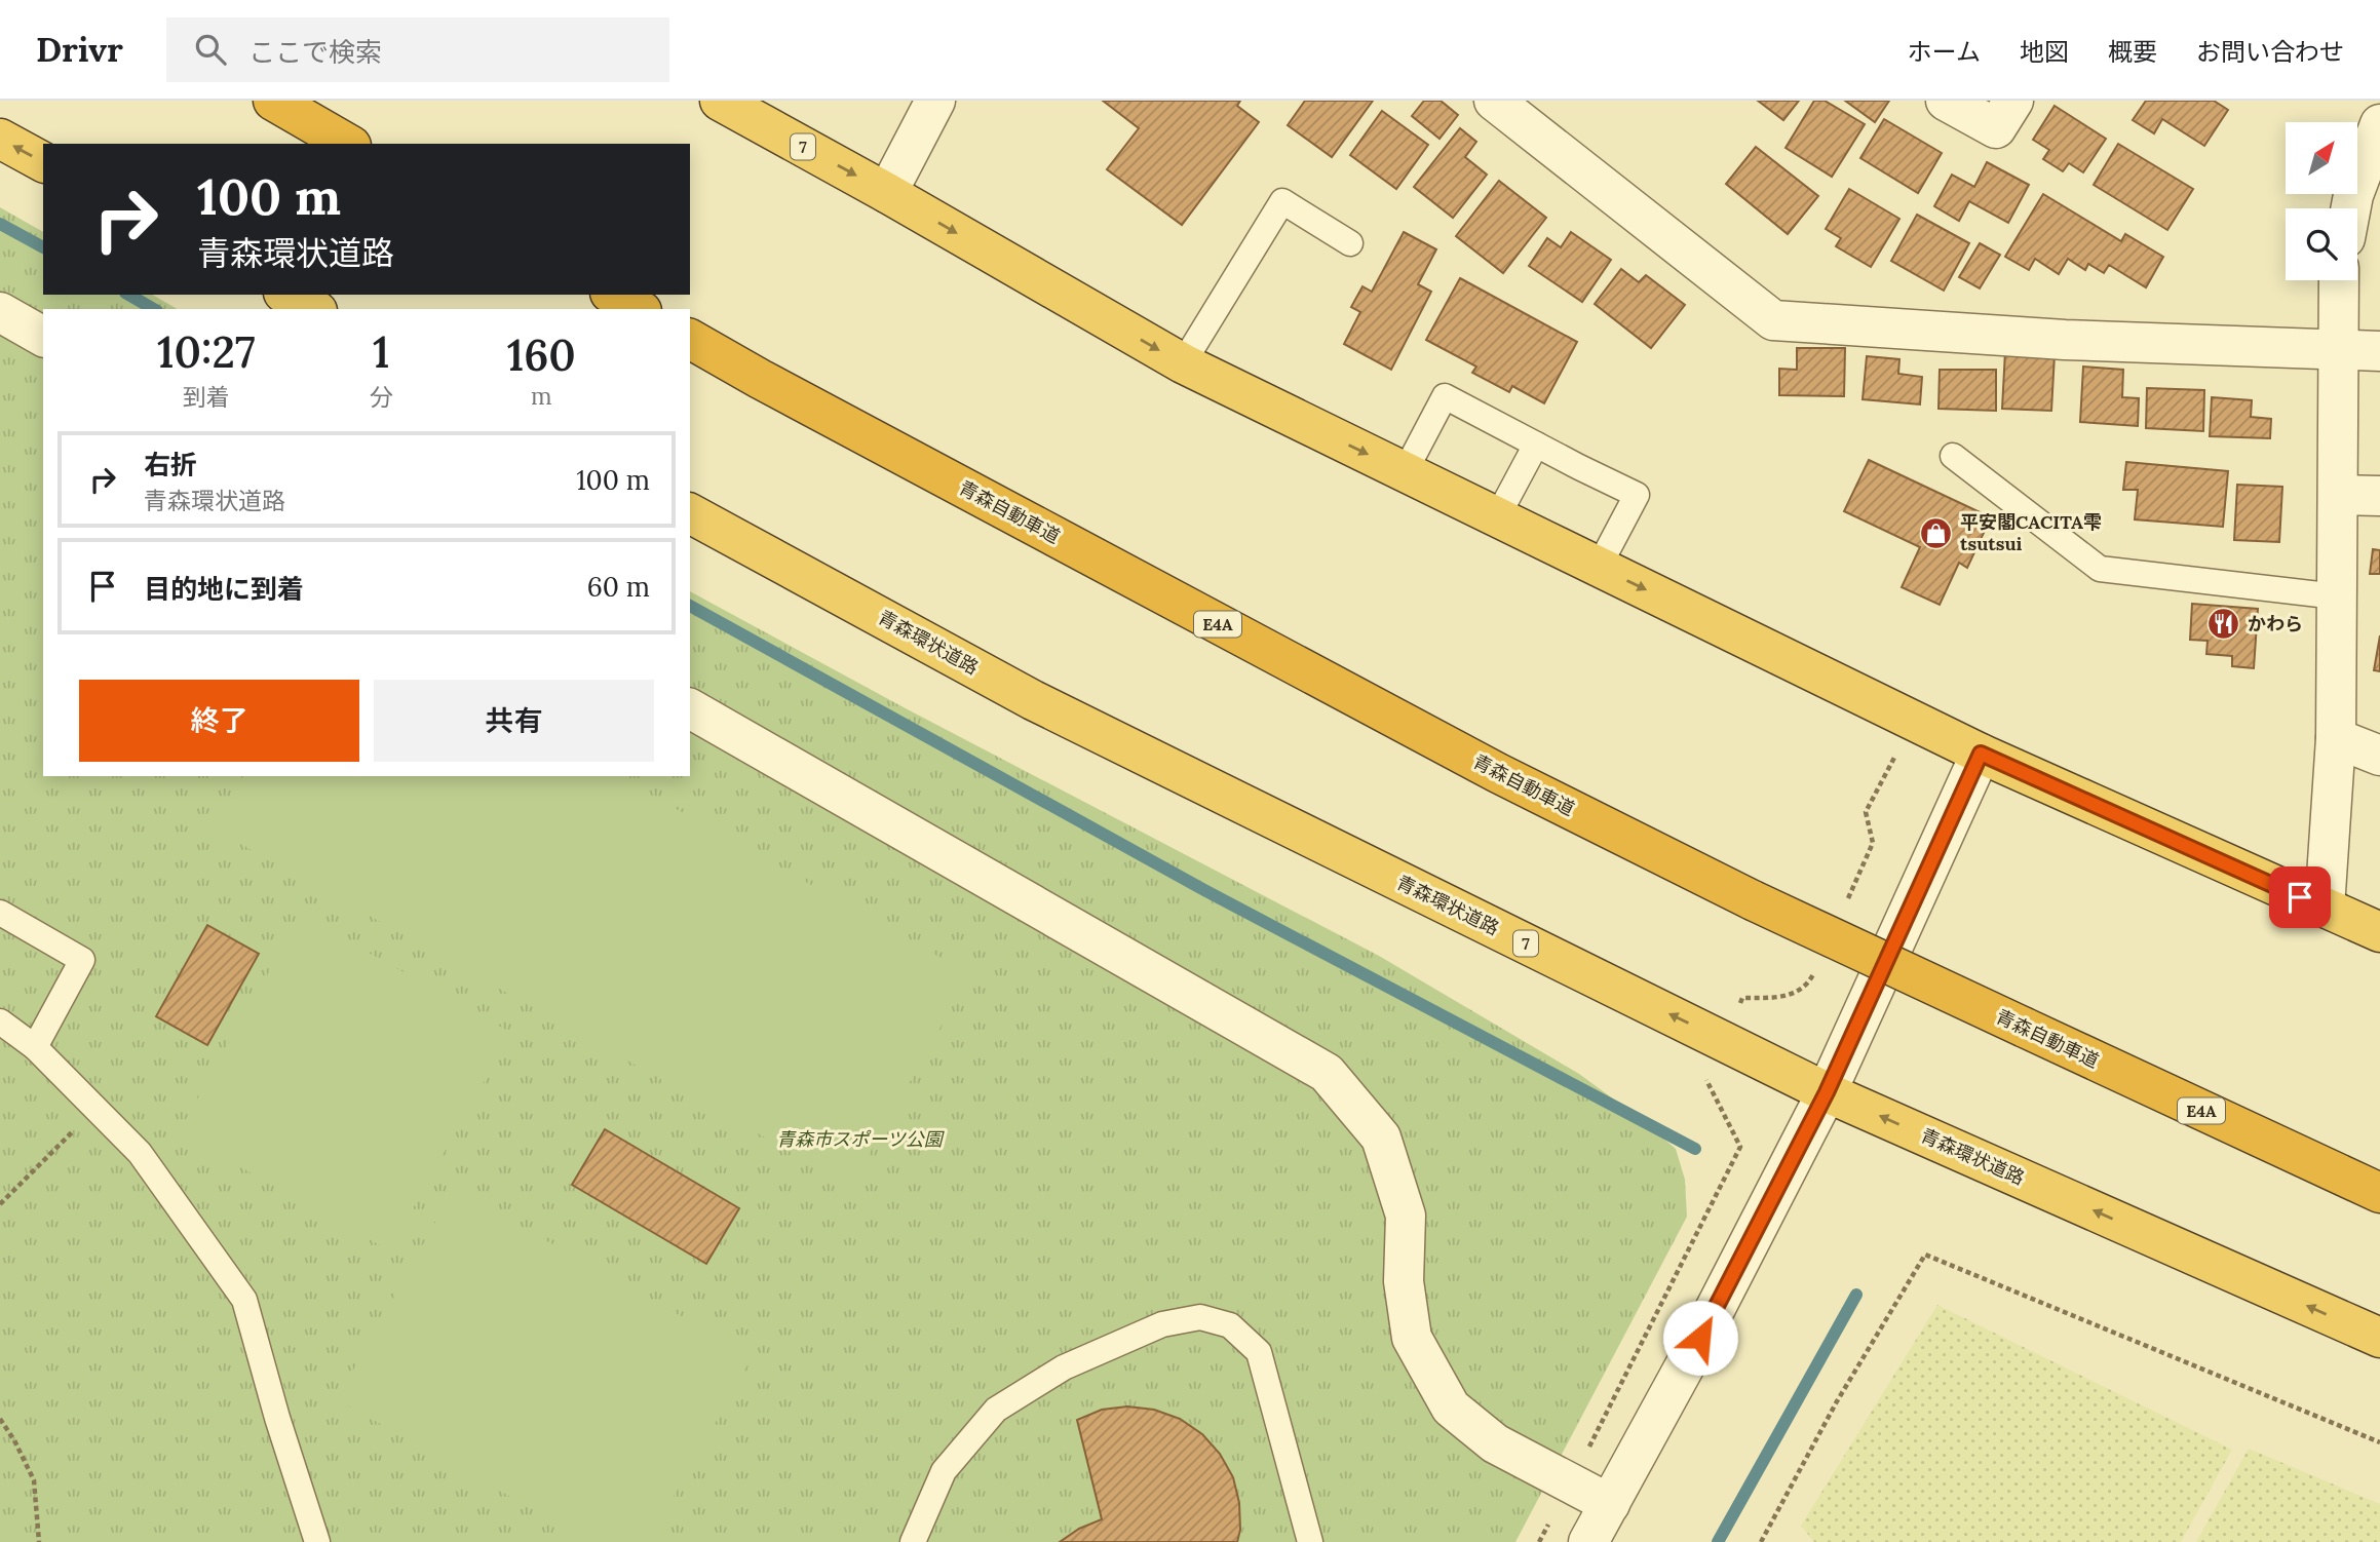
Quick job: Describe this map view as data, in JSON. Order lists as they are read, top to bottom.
{
  "streets": {
    "highway": [
      "7",
      "青森自動車道",
      "E4A",
      "青森環状道路"
    ]
  },
  "one_way": ["青森環状道路"],
  "parks": ["青森市スポーツ公園"],
  "places": {
    "shop": ["平安閣CACITA雫 tsutsui"],
    "restaurant": ["かわら"]
  },
  "north": "top right",
  "page": {
    "header": "Drivr",
    "search": "ここで検索",
    "nav": [
      "ホーム",
      "地図",
      "概要",
      "お問い合わせ"
    ],
    "turn": ["100 m", "青森環状道路"],
    "eta": [
      "10:27",
      "到着",
      "1",
      "分",
      "160",
      "m"
    ],
    "list": [
      {
        "name": "右折",
        "note": "青森環状道路",
        "value": "100 m"
      },
      {
        "name": "目的地に到着",
        "value": "60 m"
      }
    ],
    "buttons": ["終了", "共有"]
  }
}
